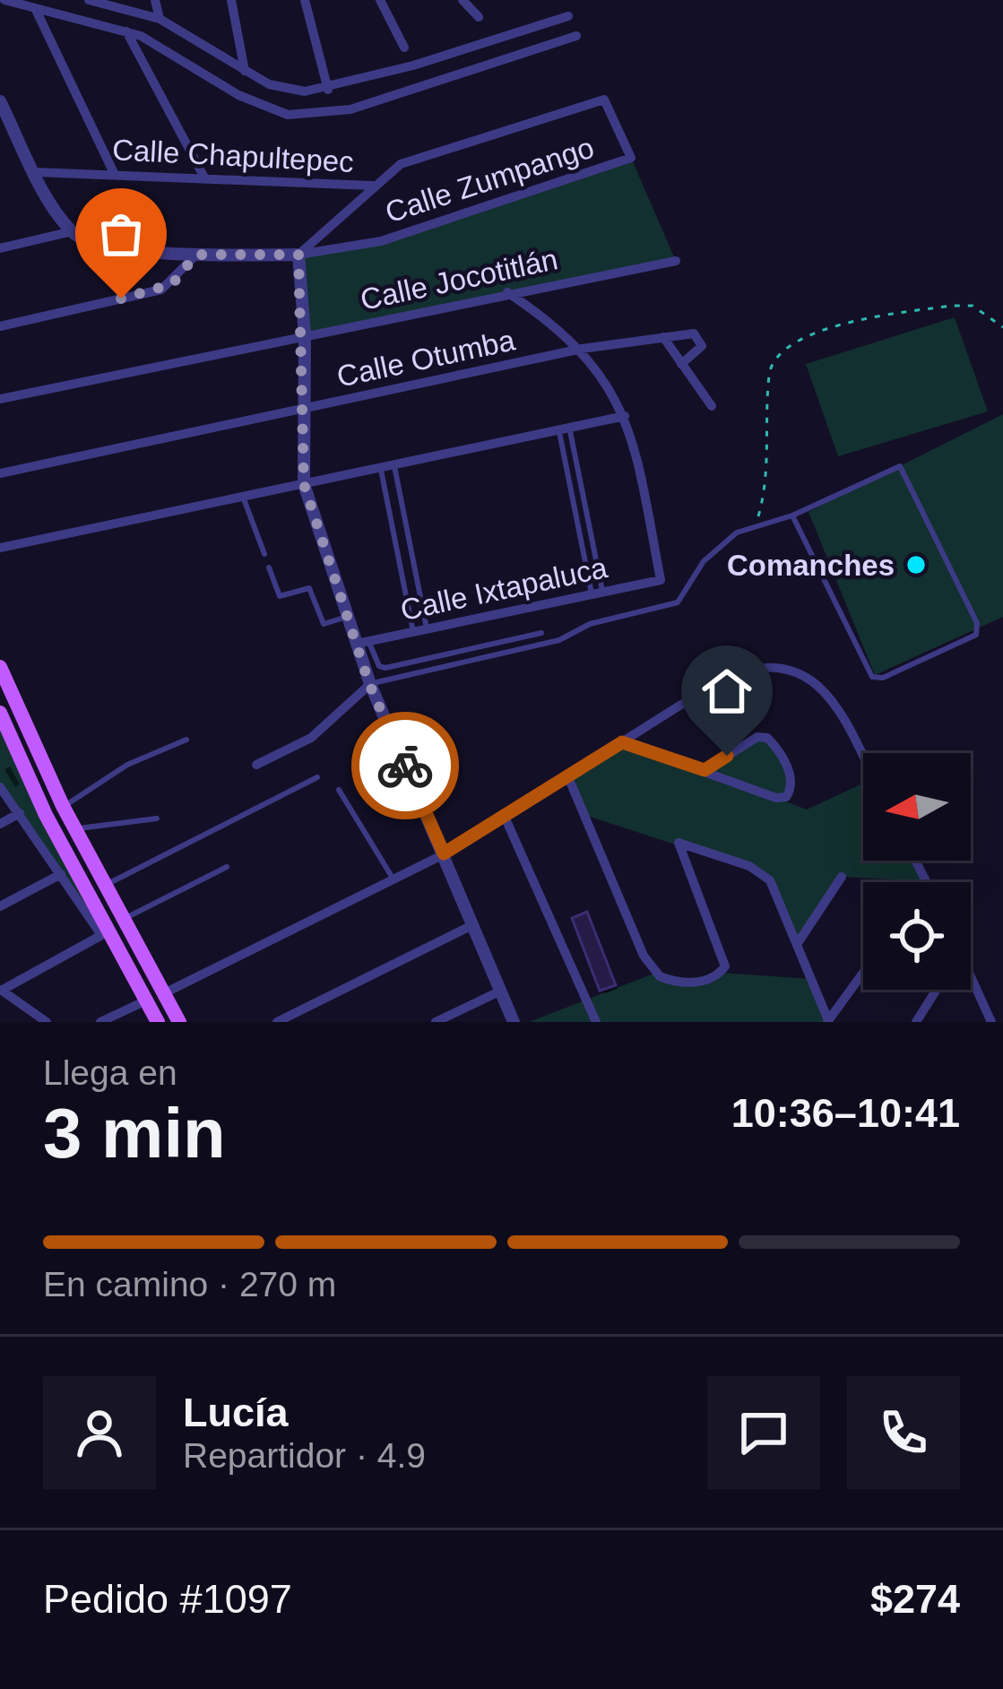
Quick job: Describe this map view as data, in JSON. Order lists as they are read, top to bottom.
{
  "streets": {
    "street": [
      "Calle Chapultepec",
      "Calle Zumpango",
      "Calle Jocotitlán",
      "Calle Otumba",
      "Calle Ixtapaluca"
    ]
  },
  "crossings": [
    ["Calle Chapultepec", "Calle Zumpango"]
  ],
  "places": ["Comanches"],
  "north": "left",
  "page": {
    "heading": ["3 min", "Llega en", "10:36–10:41"],
    "panel": [
      "Lucía",
      "Repartidor · 4.9",
      "Pedido #1097",
      "$274"
    ],
    "bar": "En camino · 270 m"
  }
}
